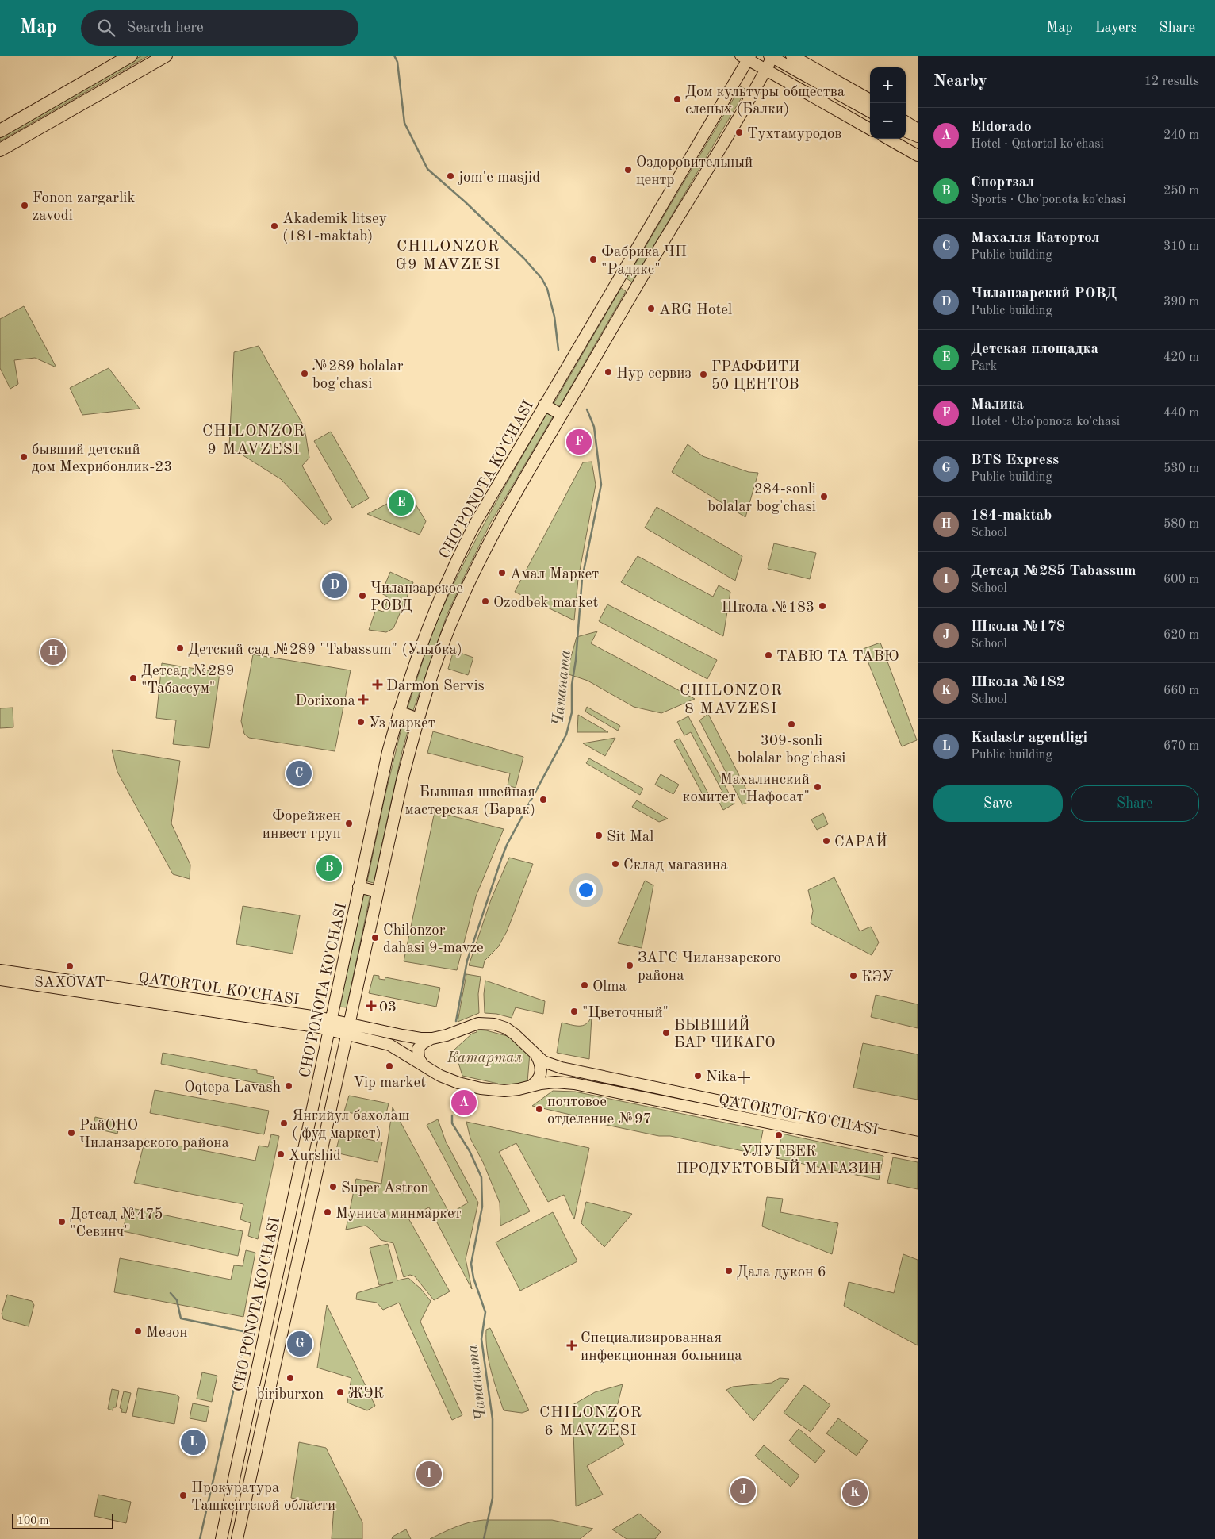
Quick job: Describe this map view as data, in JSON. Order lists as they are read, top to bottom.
{
  "streets": {
    "main road": ["CHO'PONOTA KO'CHASI", "QATORTOL KO'CHASI"]
  },
  "crossings": [
    ["CHO'PONOTA KO'CHASI", "QATORTOL KO'CHASI"]
  ],
  "districts": [
    "CHILONZOR G9 MAVZESI",
    "CHILONZOR 9 MAVZESI",
    "CHILONZOR 8 MAVZESI",
    "CHILONZOR 6 MAVZESI"
  ],
  "water": ["Чапаната"],
  "parks": ["Катартал"],
  "places": {
    "other": [
      "Дом культуры общества слепых (Балки)",
      "Тухтамуродов",
      "Оздоровительный центр",
      "jom'e masjid",
      "Fonon zargarlik zavodi",
      "Akademik litsey (181-maktab)",
      "Фабрика ЧП \"Радикс\"",
      "ARG Hotel",
      "Нур сервиз",
      "№289 bolalar bog'chasi",
      "ГРАФФИТИ 50 ЦЕНТОВ",
      "бывший детский дом Мехрибонлик-23",
      "284-sonli bolalar bog'chasi",
      "Амал Маркет",
      "Чиланзарское РОВД",
      "Ozodbek market",
      "Школа №183",
      "Детский сад №289 \"Tabassum\" (Улыбка)",
      "ТАВЮ ТА ТАВЮ",
      "Детсад №289 \"Табассум\"",
      "Уз маркет",
      "309-sonli bolalar bog'chasi",
      "Махалинский комитет \"Нафосат\"",
      "Бывшая швейная мастерская (Барак)",
      "Форейжен инвест груп",
      "Sit Mal",
      "САРАЙ",
      "Склад магазина",
      "Chilonzor dahasi 9-mavze",
      "ЗАГС Чиланзарского района",
      "SAXOVAT",
      "КЭУ",
      "Olma",
      "\"Цветочный\"",
      "БЫВШИЙ БАР ЧИКАГО",
      "Vip market",
      "Nika+",
      "Oqtepa Lavash",
      "почтовое отделение №97",
      "Янгийул бахолаш ( фуд маркет)",
      "РайОНО Чиланзарского района",
      "УЛУГБЕК ПРОДУКТОВЫЙ МАГАЗИН",
      "Xurshid",
      "Super Astron",
      "Муниса минмаркет",
      "Детсад №475 \"Севинч\"",
      "Дала дукон 6",
      "Мезон",
      "biriburxon",
      "ЖЭК",
      "Прокуратура Ташкентской области"
    ],
    "health": [
      "Darmon Servis",
      "Dorixona",
      "03",
      "Специализированная инфекционная больница"
    ]
  },
  "scale_bar": "100 m",
  "page": {
    "header": "Map",
    "search": "Search here",
    "nav": ["Map", "Layers", "Share"],
    "heading": ["Nearby", "12 results"],
    "map_buttons": ["+", "−"],
    "list": [
      {
        "mark": "A",
        "name": "Eldorado",
        "note": "Hotel · Qatortol ko'chasi",
        "value": "240 m"
      },
      {
        "mark": "B",
        "name": "Спортзал",
        "note": "Sports · Cho'ponota ko'chasi",
        "value": "250 m"
      },
      {
        "mark": "C",
        "name": "Махалля Катортол",
        "note": "Public building",
        "value": "310 m"
      },
      {
        "mark": "D",
        "name": "Чиланзарский РОВД",
        "note": "Public building",
        "value": "390 m"
      },
      {
        "mark": "E",
        "name": "Детская площадка",
        "note": "Park",
        "value": "420 m"
      },
      {
        "mark": "F",
        "name": "Малика",
        "note": "Hotel · Cho'ponota ko'chasi",
        "value": "440 m"
      },
      {
        "mark": "G",
        "name": "BTS Express",
        "note": "Public building",
        "value": "530 m"
      },
      {
        "mark": "H",
        "name": "184-maktab",
        "note": "School",
        "value": "580 m"
      },
      {
        "mark": "I",
        "name": "Детсад №285 Tabassum",
        "note": "School",
        "value": "600 m"
      },
      {
        "mark": "J",
        "name": "Школа №178",
        "note": "School",
        "value": "620 m"
      },
      {
        "mark": "K",
        "name": "Школа №182",
        "note": "School",
        "value": "660 m"
      },
      {
        "mark": "L",
        "name": "Kadastr agentligi",
        "note": "Public building",
        "value": "670 m"
      }
    ],
    "pins": [
      "F",
      "E",
      "D",
      "H",
      "C",
      "B",
      "A",
      "G",
      "L",
      "I",
      "J",
      "K"
    ],
    "buttons": ["Save", "Share"],
    "scale": "100 m"
  }
}
